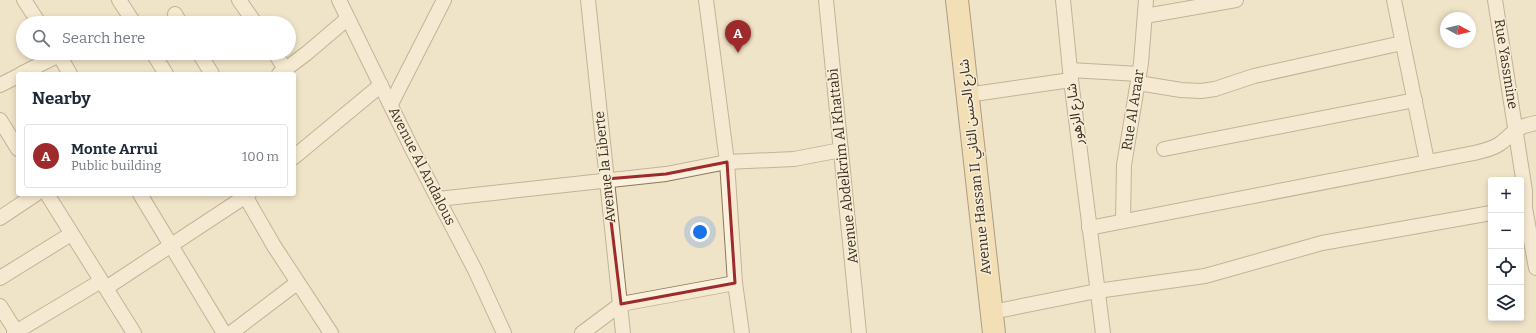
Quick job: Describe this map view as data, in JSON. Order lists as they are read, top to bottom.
{
  "streets": {
    "main road": ["Avenue Hassan II شارع الحسن الثاني"],
    "street": [
      "Rue Yassmine",
      "Rue Al Araar",
      "شارع الزهور",
      "Avenue Al Andalous",
      "Avenue Abdelkrim Al Khattabi",
      "Avenue la Liberte"
    ]
  },
  "north": "right",
  "page": {
    "search": "Search here",
    "pins": "A",
    "heading": "Nearby",
    "list": [
      {
        "mark": "A",
        "name": "Monte Arrui",
        "note": "Public building",
        "value": "100 m"
      }
    ],
    "map_buttons": ["+", "−"]
  }
}
